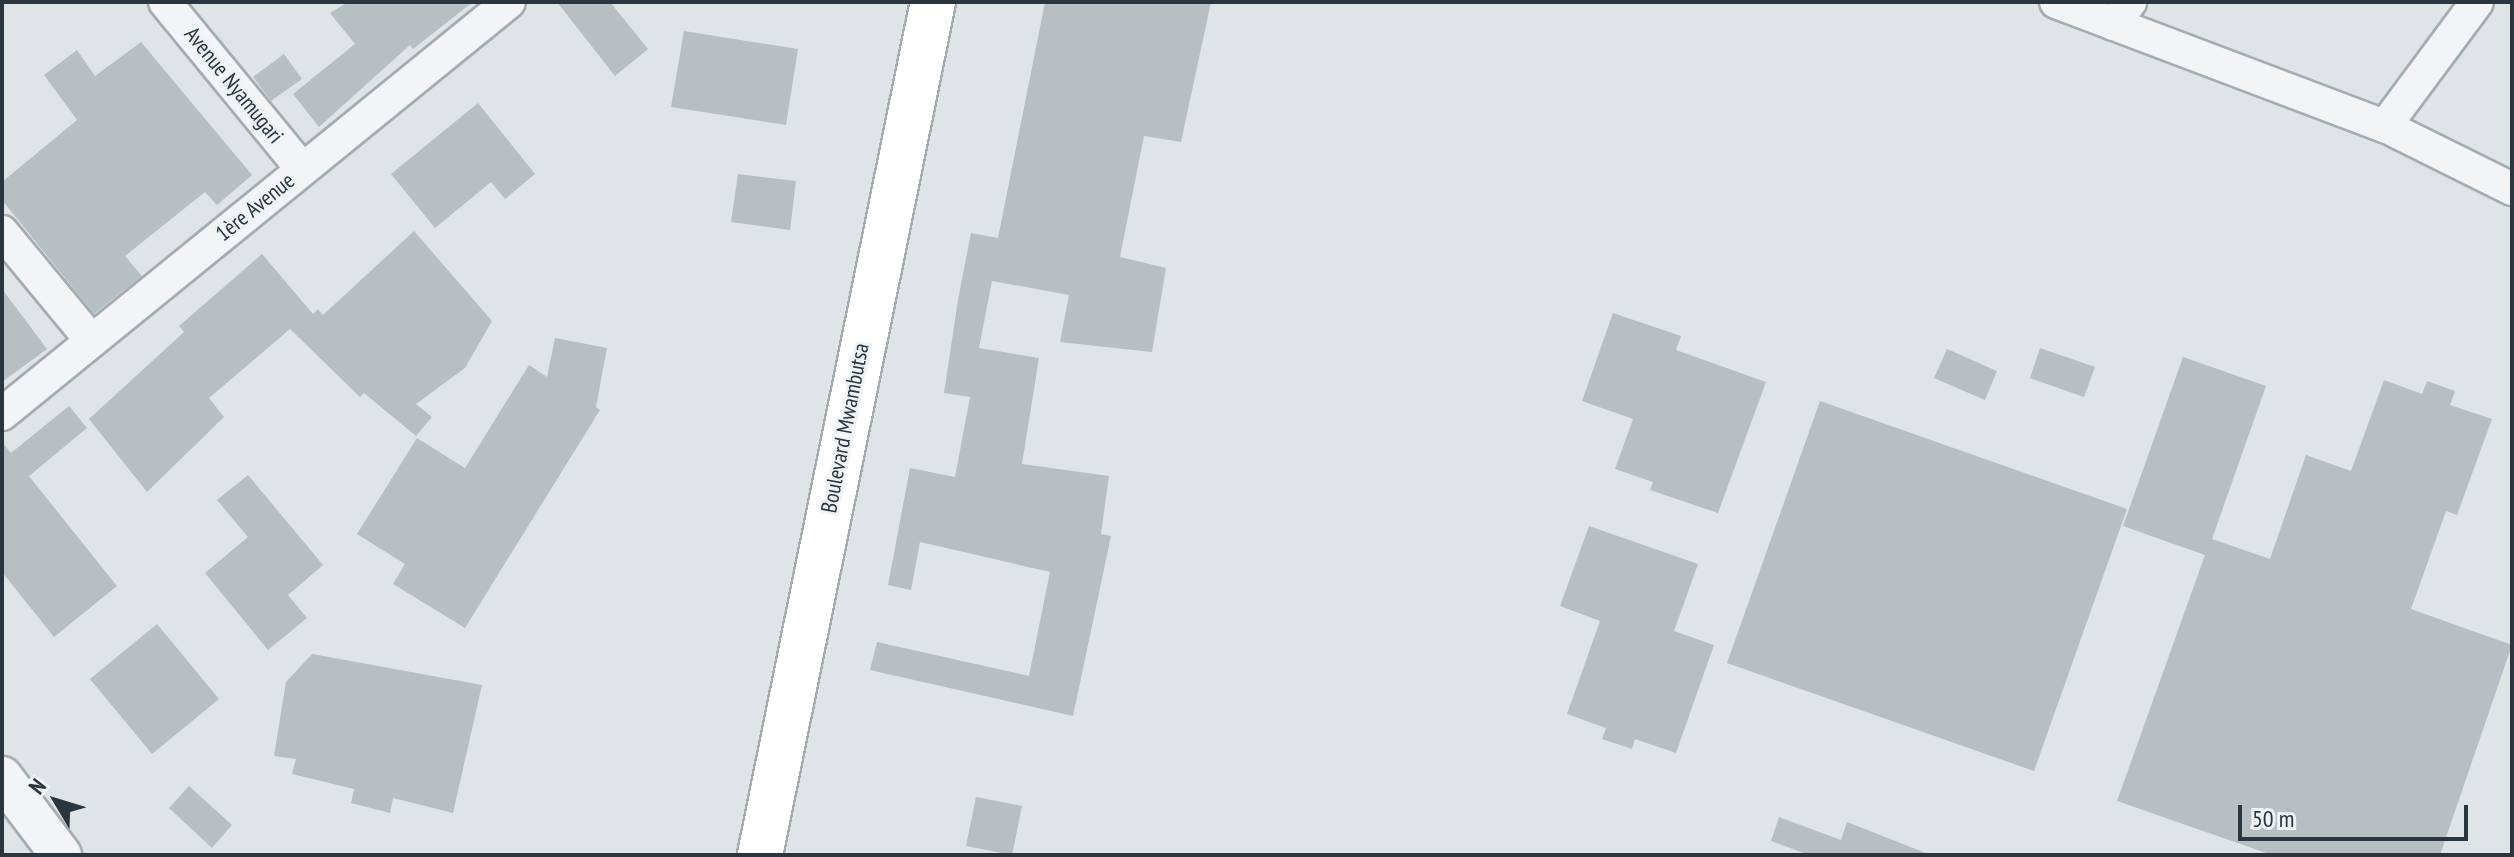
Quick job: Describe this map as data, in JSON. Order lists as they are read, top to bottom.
{
  "streets": {
    "highway": ["Boulevard Mwambutsa"],
    "street": ["Avenue Nyamugari", "1ère Avenue"]
  },
  "crossings": [
    ["Avenue Nyamugari", "1ère Avenue"]
  ],
  "scale_bar": "50 m",
  "north": "top left"
}
